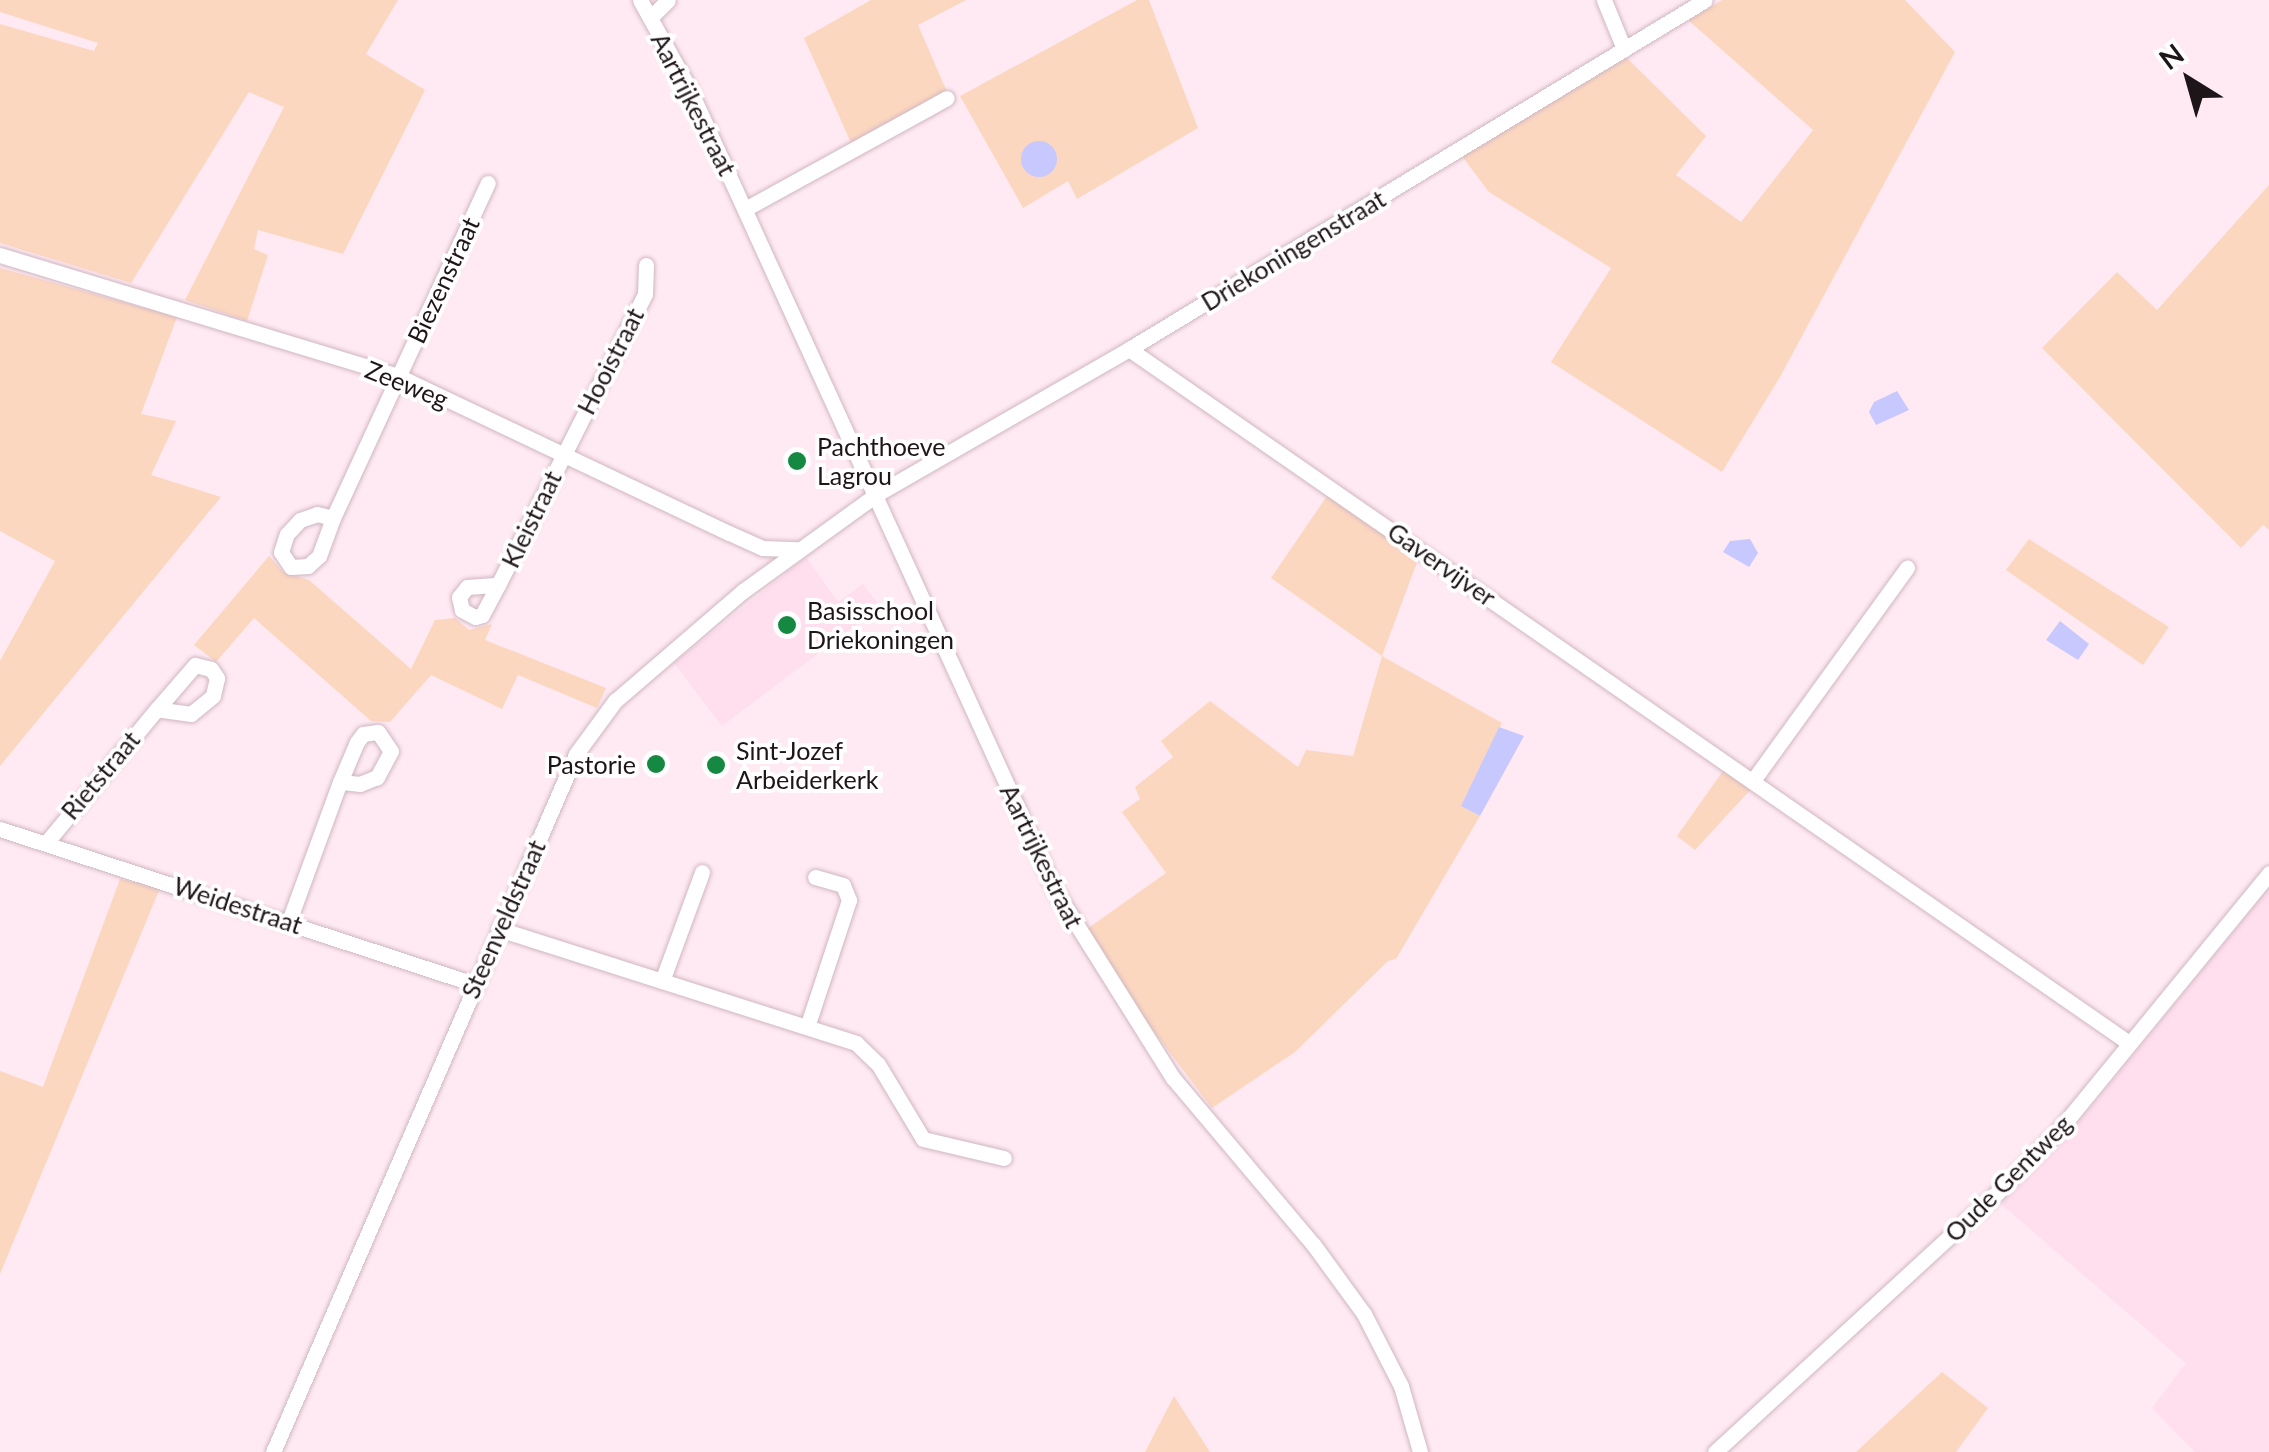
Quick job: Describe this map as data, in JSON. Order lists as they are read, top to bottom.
{
  "streets": {
    "street": [
      "Aartrijkestraat",
      "Driekoningenstraat",
      "Biezenstraat",
      "Hooistraat",
      "Zeeweg",
      "Kleistraat",
      "Gavervijver",
      "Rietstraat",
      "Weidestraat",
      "Steenveldstraat",
      "Oude Gentweg"
    ]
  },
  "crossings": [
    ["Aartrijkestraat", "Driekoningenstraat"],
    ["Aartrijkestraat", "Steenveldstraat"],
    ["Driekoningenstraat", "Gavervijver"],
    ["Driekoningenstraat", "Steenveldstraat"],
    ["Biezenstraat", "Zeeweg"],
    ["Hooistraat", "Zeeweg"],
    ["Hooistraat", "Kleistraat"],
    ["Zeeweg", "Kleistraat"],
    ["Zeeweg", "Steenveldstraat"],
    ["Gavervijver", "Oude Gentweg"],
    ["Rietstraat", "Weidestraat"],
    ["Weidestraat", "Steenveldstraat"]
  ],
  "places": [
    "Pachthoeve Lagrou",
    "Basisschool Driekoningen",
    "Pastorie",
    "Sint-Jozef Arbeiderkerk"
  ],
  "north": "top left"
}
